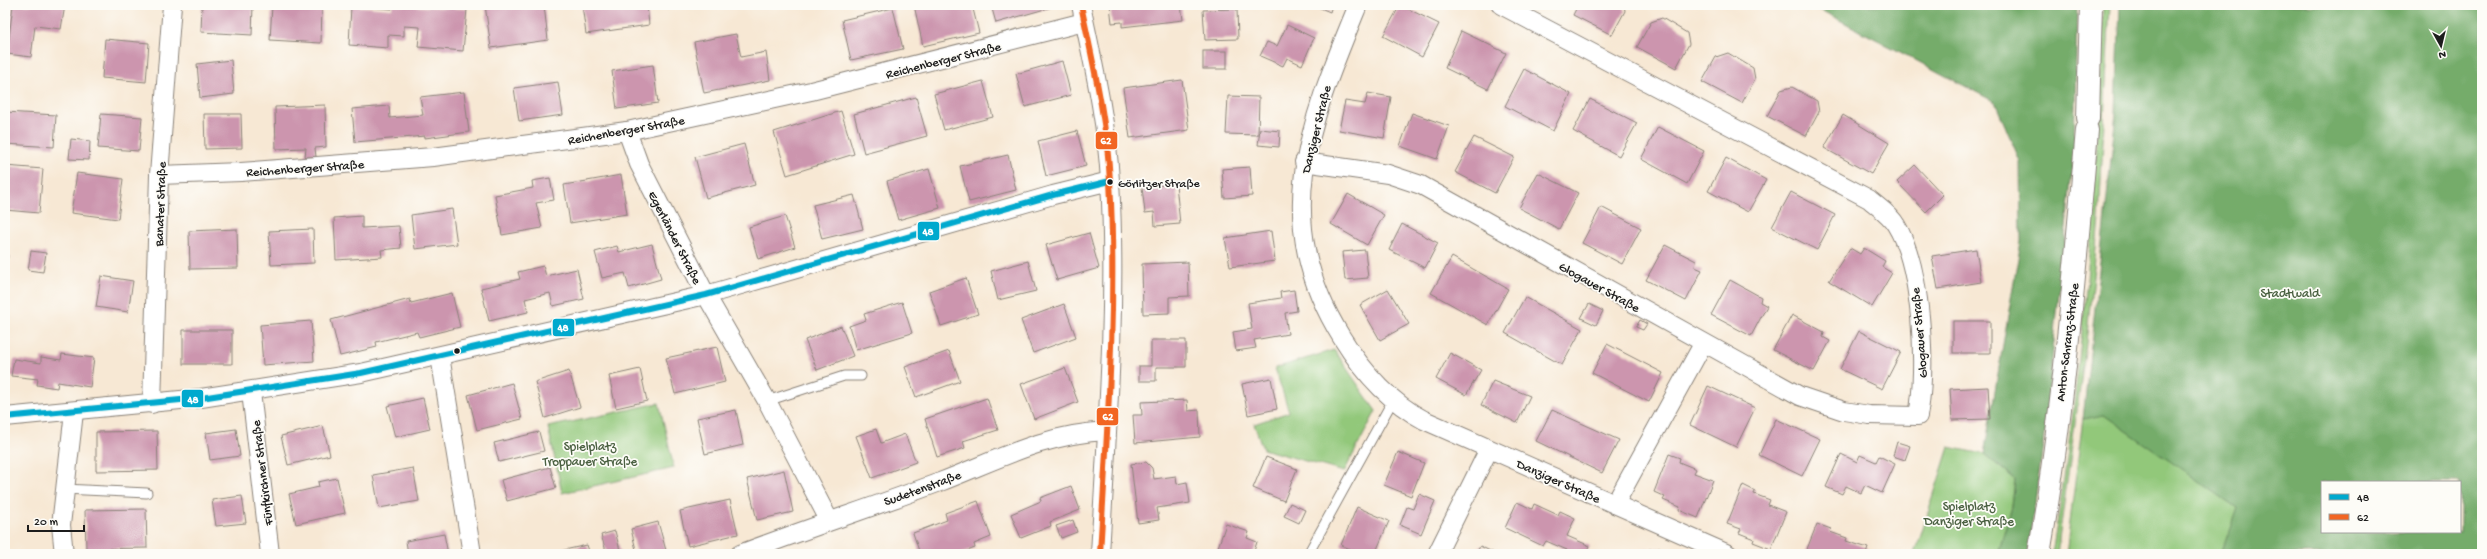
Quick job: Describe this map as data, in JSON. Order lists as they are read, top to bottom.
{
  "streets": {
    "main road": ["Anton-Schranz-Straße"],
    "street": [
      "Reichenberger Straße",
      "Danziger Straße",
      "Banater Straße",
      "Egerländer Straße",
      "Glogauer Straße",
      "Fünfkirchner Straße",
      "Sudetenstraße"
    ]
  },
  "crossings": [
    ["Reichenberger Straße", "Banater Straße"],
    ["Reichenberger Straße", "Egerländer Straße"],
    ["Danziger Straße", "Glogauer Straße"],
    ["Egerländer Straße", "Sudetenstraße"]
  ],
  "parks": ["Stadtwald", "Spielplatz Troppauer Straße", "Spielplatz Danziger Straße"],
  "places": ["Görlitzer Straße"],
  "lines": ["transit line 62", "transit line 48"],
  "legend": ["48", "62"],
  "scale_bar": "20 m",
  "north": "bottom"
}
